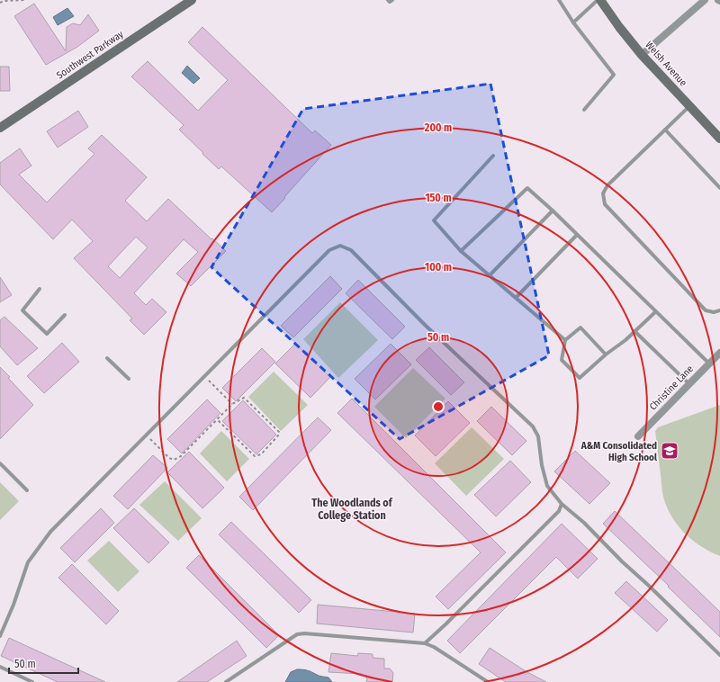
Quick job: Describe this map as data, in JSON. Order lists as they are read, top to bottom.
{
  "streets": {
    "main road": ["Southwest Parkway", "Welsh Avenue"],
    "street": ["Christine Lane"]
  },
  "districts": ["The Woodlands of College Station"],
  "places": {
    "school or university": ["A&M Consolidated High School"]
  },
  "scale_bar": "50 m",
  "rings": [
    "200 m",
    "150 m",
    "100 m",
    "50 m"
  ]
}
